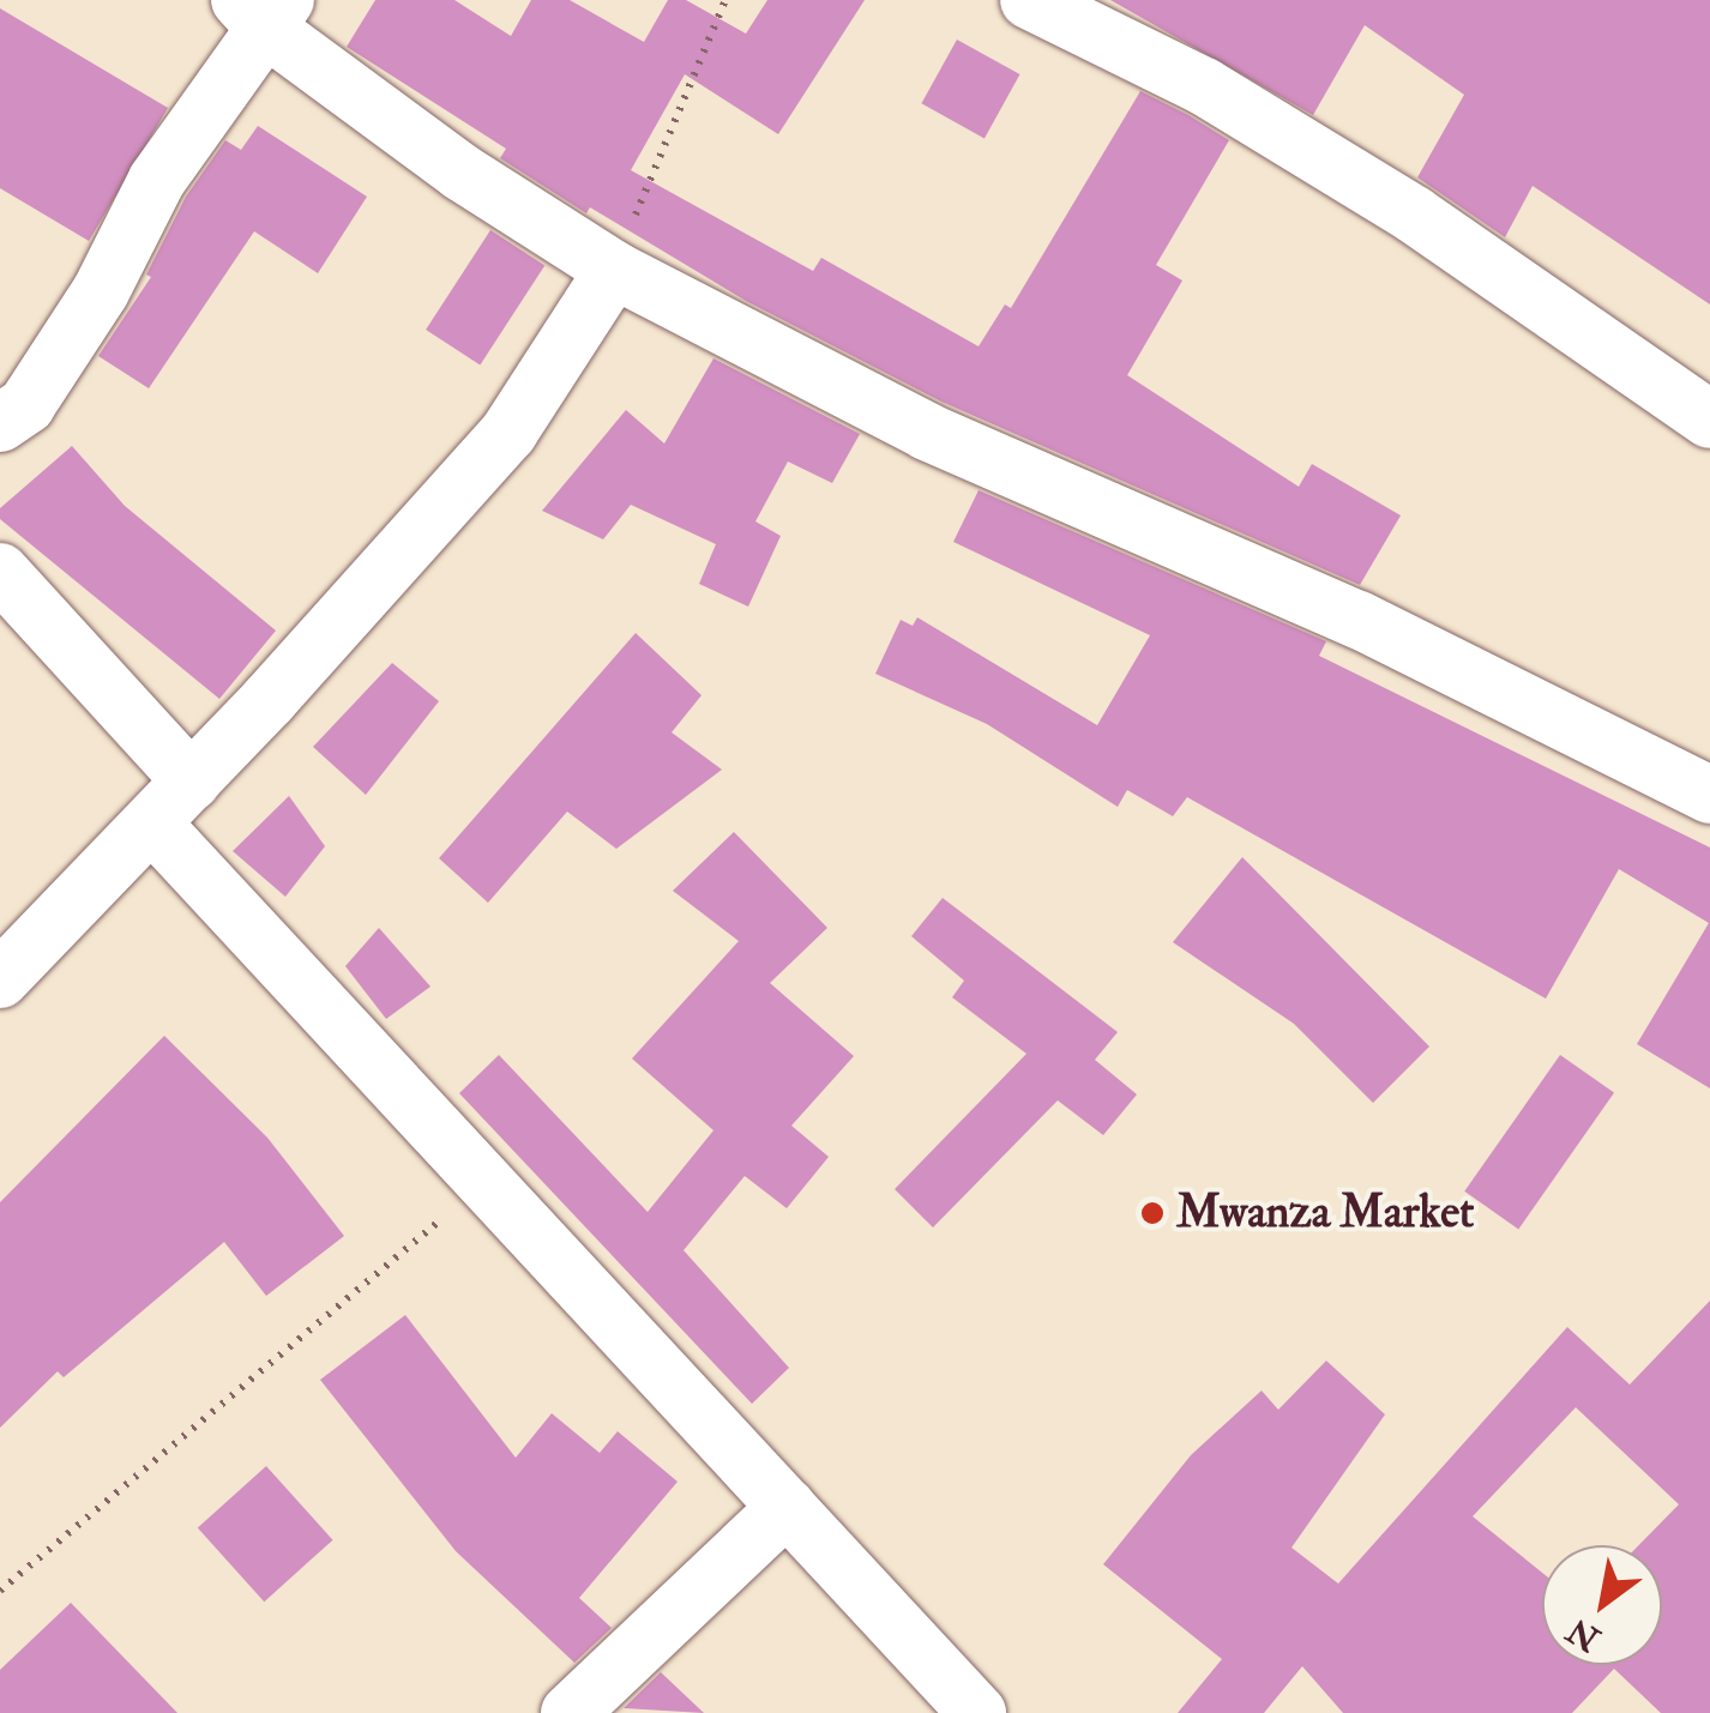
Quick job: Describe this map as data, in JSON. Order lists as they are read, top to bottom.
{
  "places": ["Mwanza Market"],
  "north": "bottom left"
}
